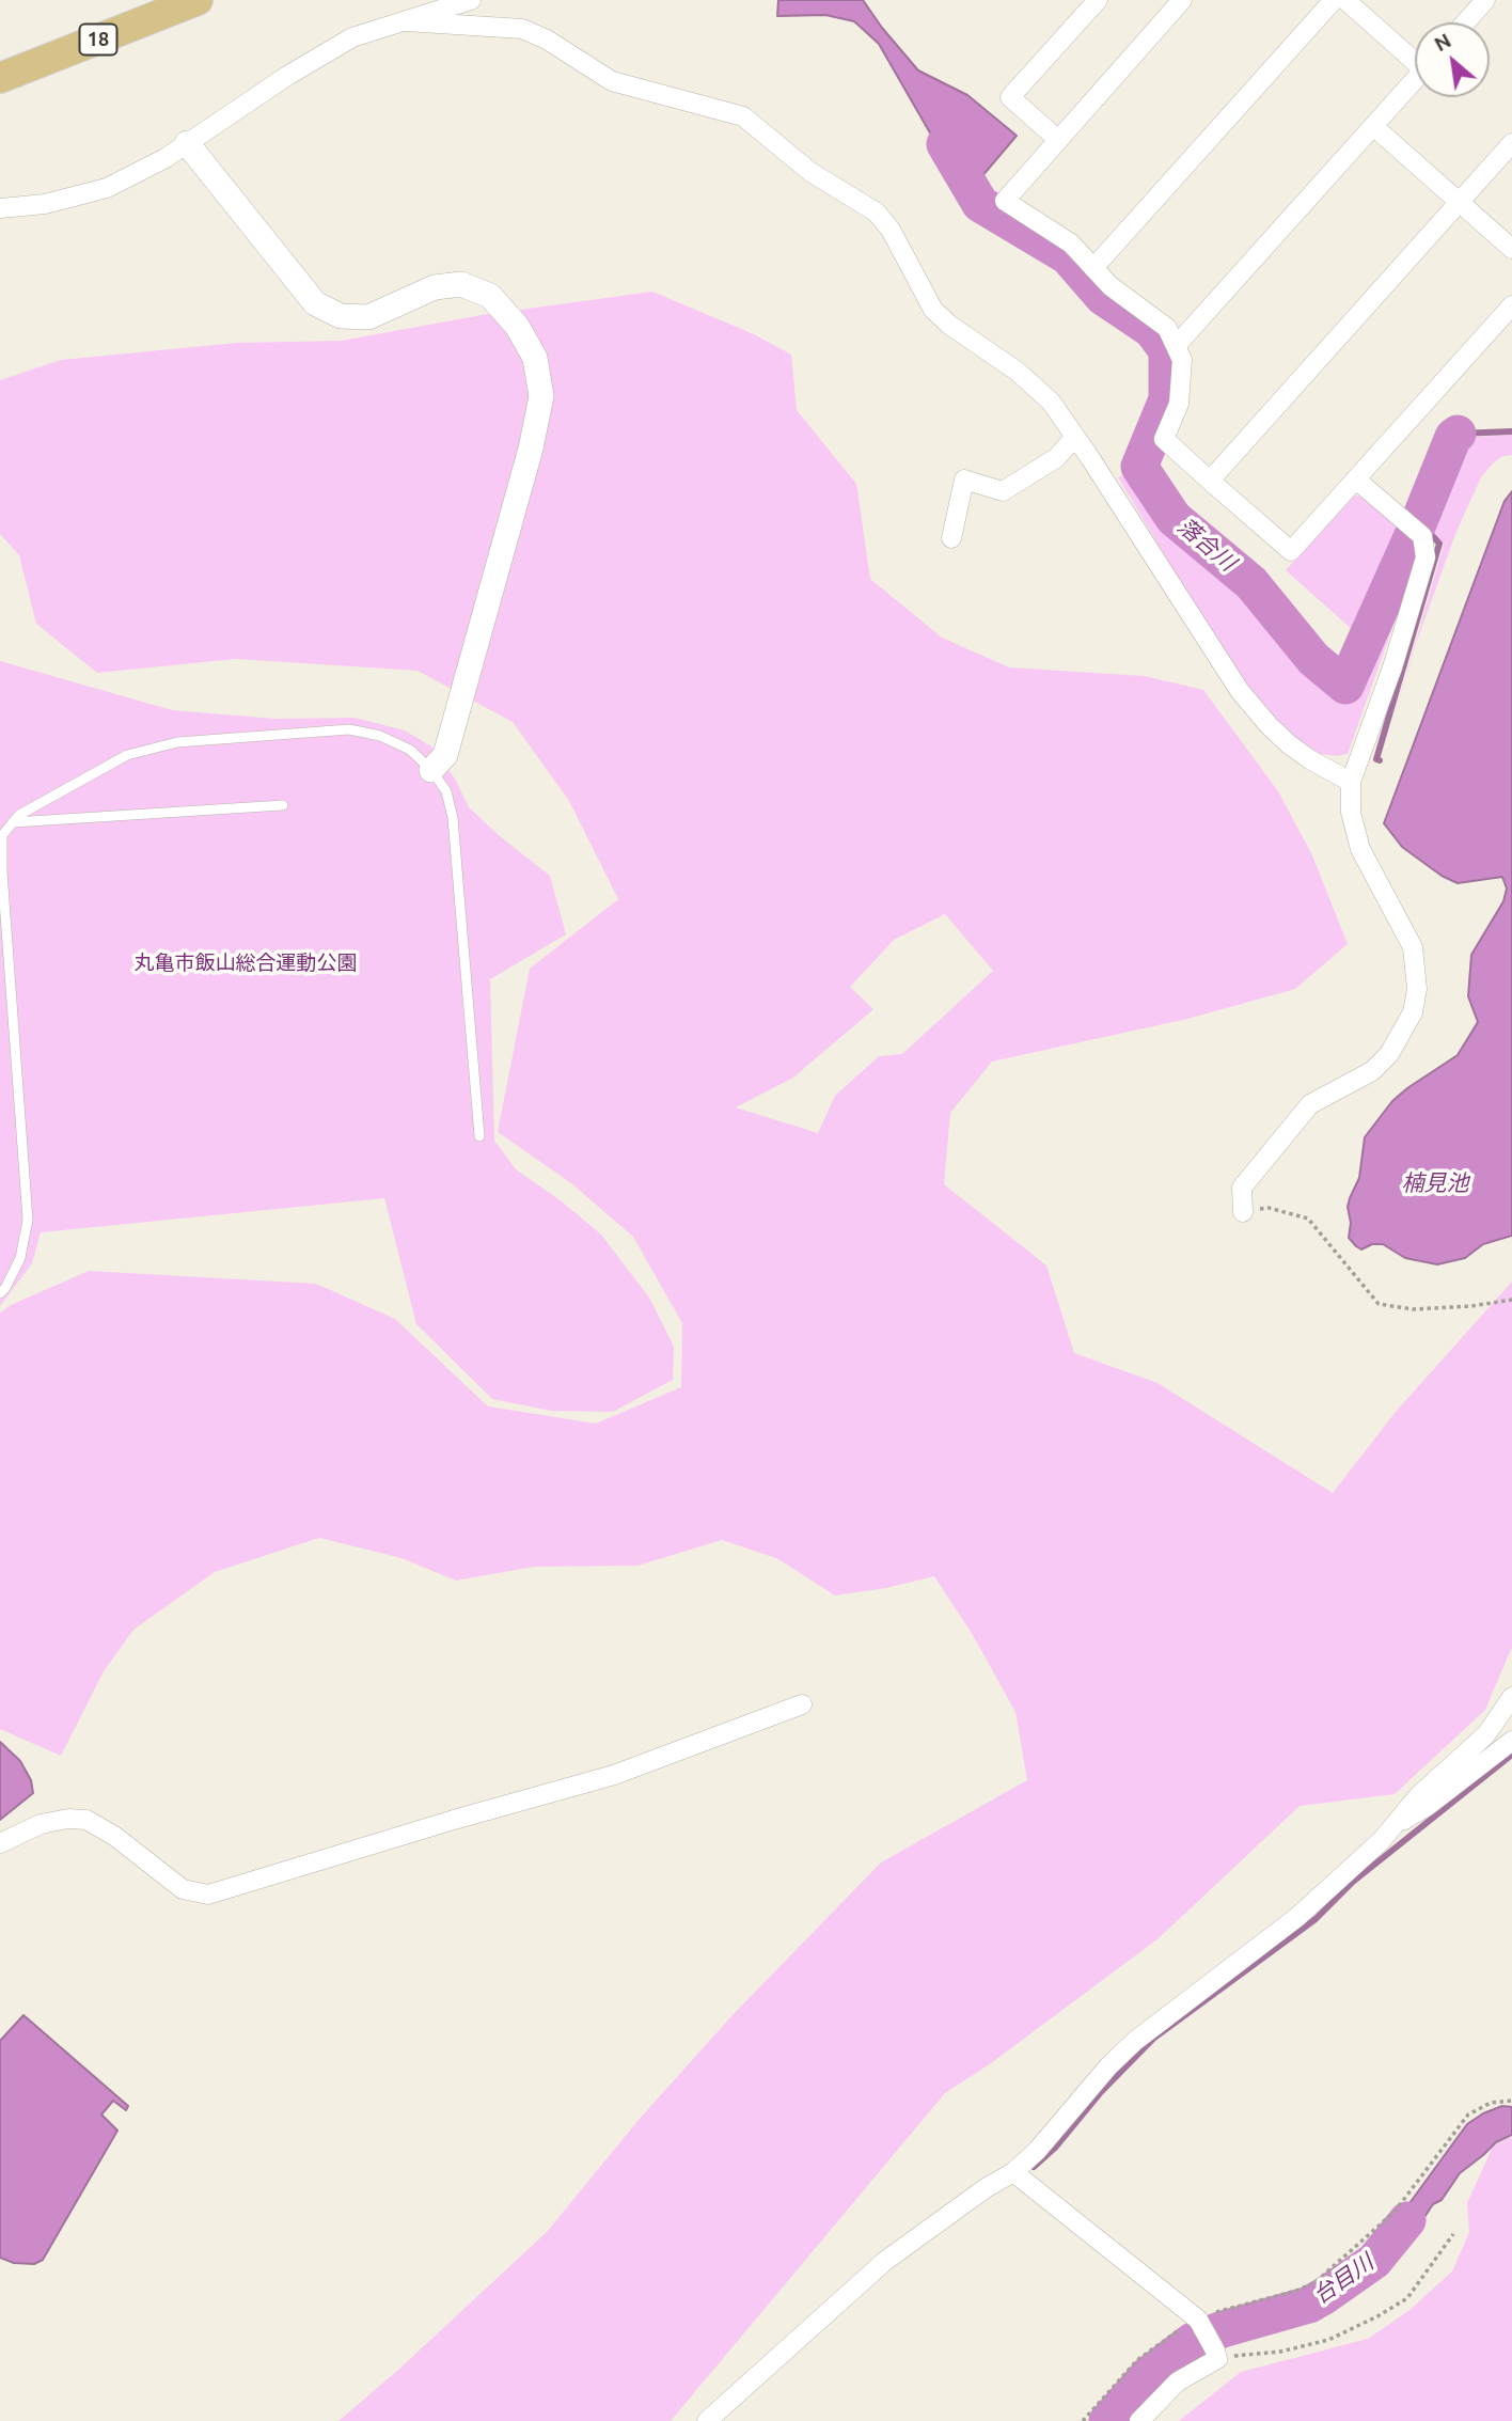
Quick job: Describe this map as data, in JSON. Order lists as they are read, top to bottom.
{
  "streets": {
    "main road": ["18"]
  },
  "water": ["落合川", "楠見池", "台目川"],
  "parks": ["丸亀市飯山総合運動公園"],
  "north": "top left"
}
